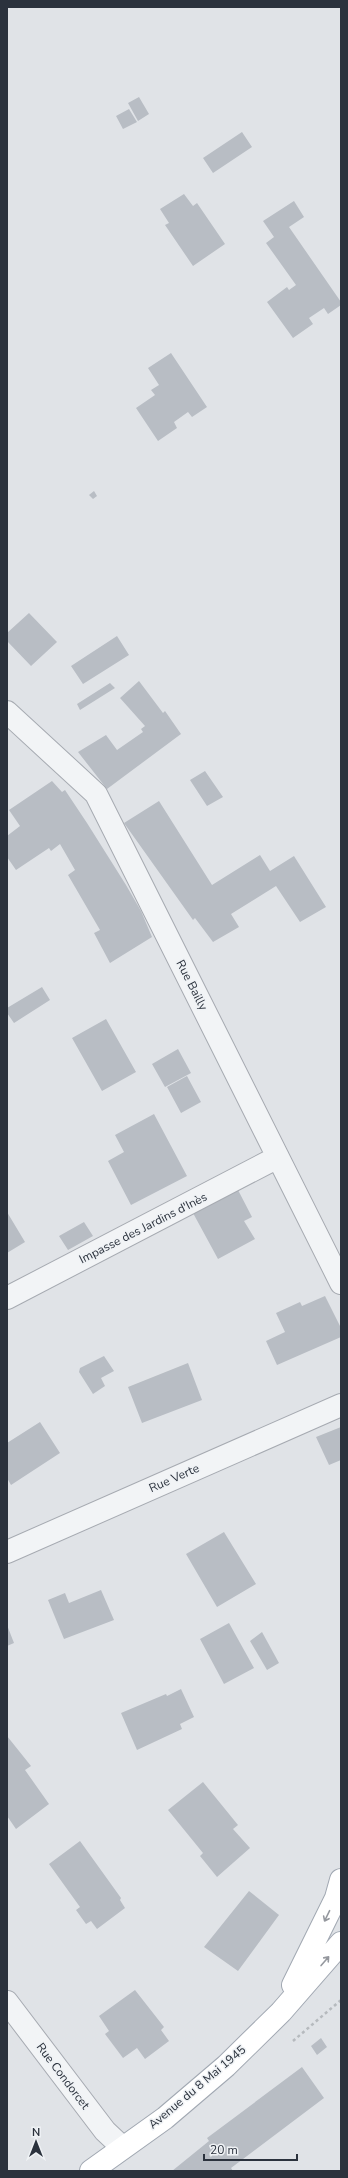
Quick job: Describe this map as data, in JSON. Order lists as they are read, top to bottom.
{
  "streets": {
    "main road": ["Avenue du 8 Mai 1945"],
    "street": [
      "Rue Bailly",
      "Impasse des Jardins d'Inès",
      "Rue Verte",
      "Rue Condorcet"
    ]
  },
  "crossings": [
    ["Rue Bailly", "Impasse des Jardins d'Inès"],
    ["Rue Condorcet", "Avenue du 8 Mai 1945"]
  ],
  "scale_bar": "20 m",
  "north": "top"
}
